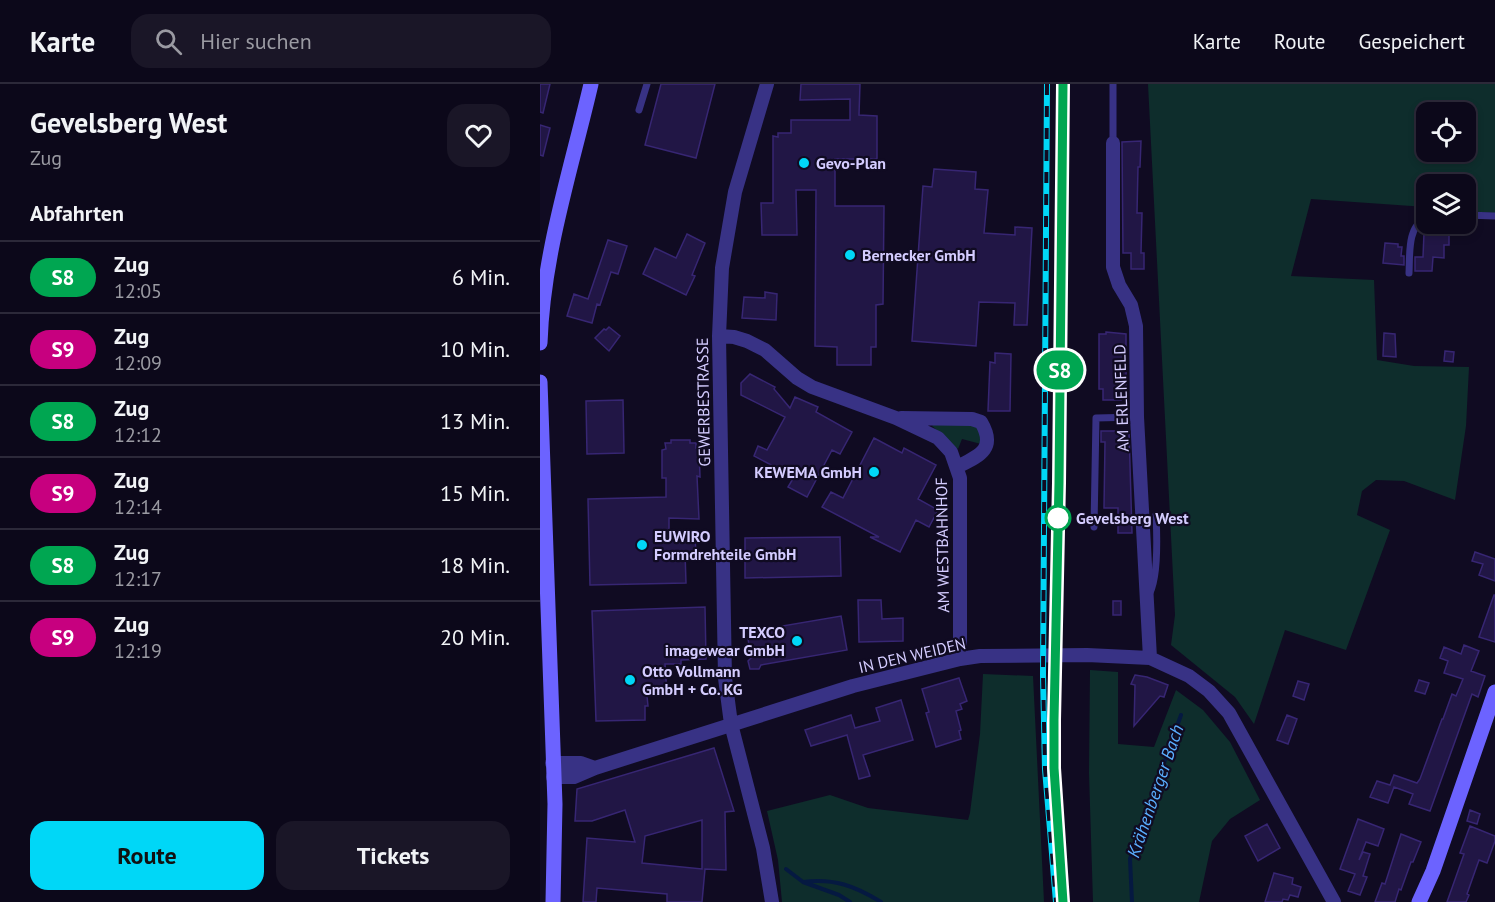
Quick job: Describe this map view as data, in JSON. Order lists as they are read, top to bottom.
{
  "streets": {
    "street": [
      "AM ERLENFELD",
      "GEWERBESTRASSE",
      "AM WESTBAHNHOF",
      "IN DEN WEIDEN"
    ]
  },
  "crossings": [
    ["AM ERLENFELD", "IN DEN WEIDEN"],
    ["GEWERBESTRASSE", "AM WESTBAHNHOF"],
    ["GEWERBESTRASSE", "IN DEN WEIDEN"],
    ["AM WESTBAHNHOF", "IN DEN WEIDEN"]
  ],
  "water": ["Krähenberger Bach"],
  "places": [
    "Gevo-Plan",
    "Bernecker GmbH",
    "KEWEMA GmbH",
    "Gevelsberg West",
    "EUWIRO Formdrehteile GmbH",
    "TEXCO imagewear GmbH",
    "Otto Vollmann GmbH + Co. KG"
  ],
  "page": {
    "header": "Karte",
    "search": "Hier suchen",
    "nav": ["Karte", "Route", "Gespeichert"],
    "heading": [
      ["Gevelsberg West", "Zug"],
      "Abfahrten"
    ],
    "on_map": "S8",
    "list": [
      {
        "mark": "S8",
        "name": "Zug",
        "note": "12:05",
        "value": "6 Min."
      },
      {
        "mark": "S9",
        "name": "Zug",
        "note": "12:09",
        "value": "10 Min."
      },
      {
        "mark": "S8",
        "name": "Zug",
        "note": "12:12",
        "value": "13 Min."
      },
      {
        "mark": "S9",
        "name": "Zug",
        "note": "12:14",
        "value": "15 Min."
      },
      {
        "mark": "S8",
        "name": "Zug",
        "note": "12:17",
        "value": "18 Min."
      },
      {
        "mark": "S9",
        "name": "Zug",
        "note": "12:19",
        "value": "20 Min."
      }
    ],
    "buttons": ["Route", "Tickets"]
  }
}
